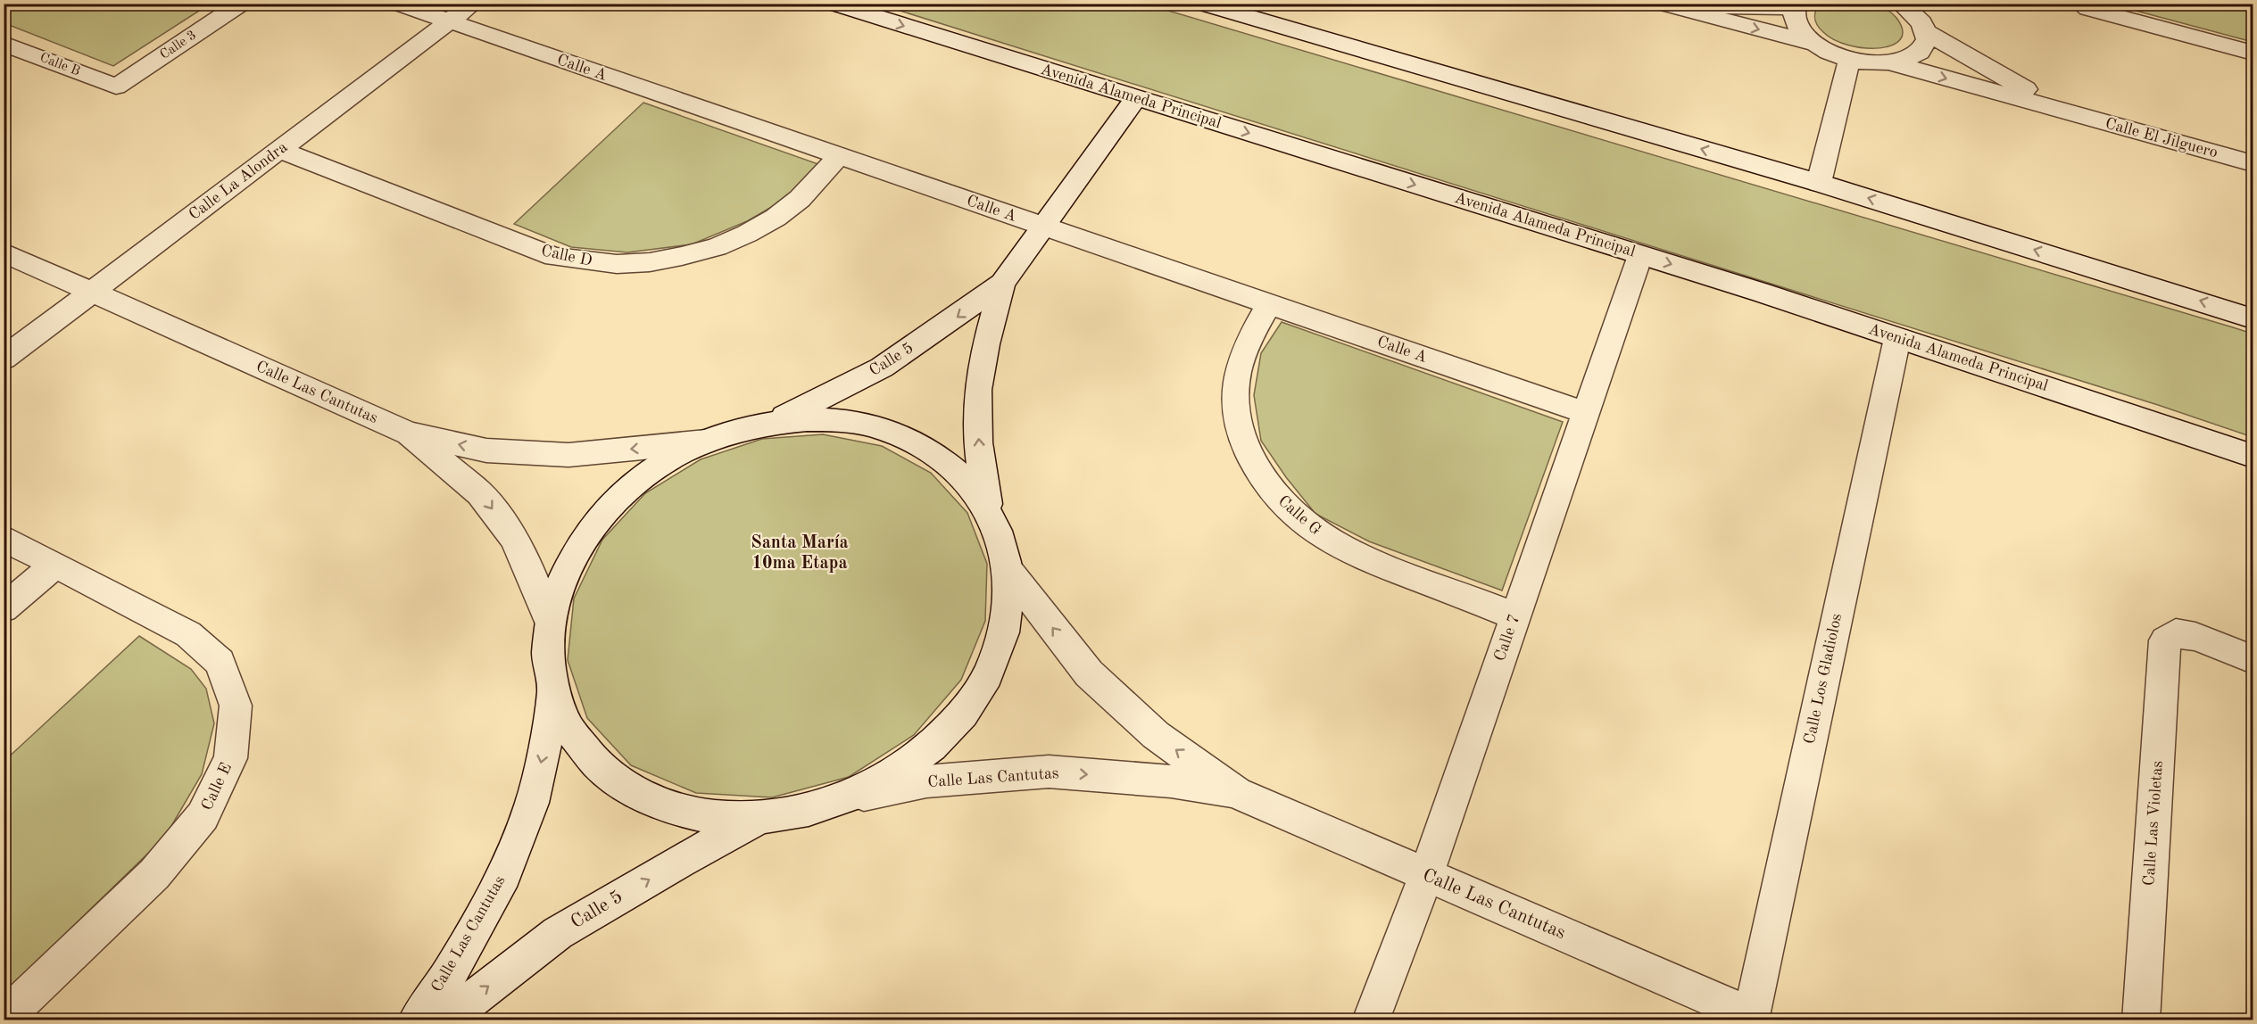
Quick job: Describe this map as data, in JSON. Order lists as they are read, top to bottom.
{
  "streets": {
    "street": [
      "Calle 3",
      "Calle B",
      "Calle A",
      "Avenida Alameda Principal",
      "Calle El Jilguero",
      "Calle La Alondra",
      "Calle D",
      "Calle 5",
      "Calle Las Cantutas",
      "Calle G",
      "Calle 7",
      "Calle Los Gladiolos",
      "Calle E",
      "Calle Las Violetas"
    ]
  },
  "crossings": [
    ["Calle 3", "Calle B"],
    ["Calle A", "Calle La Alondra"],
    ["Calle A", "Calle D"],
    ["Calle A", "Calle 5"],
    ["Calle A", "Calle G"],
    ["Calle A", "Calle 7"],
    ["Avenida Alameda Principal", "Calle 5"],
    ["Avenida Alameda Principal", "Calle 7"],
    ["Avenida Alameda Principal", "Calle Los Gladiolos"],
    ["Calle La Alondra", "Calle D"],
    ["Calle La Alondra", "Calle Las Cantutas"],
    ["Calle Las Cantutas", "Calle 7"],
    ["Calle Las Cantutas", "Calle Los Gladiolos"],
    ["Calle G", "Calle 7"]
  ],
  "districts": ["Santa María 10ma Etapa"]
}
